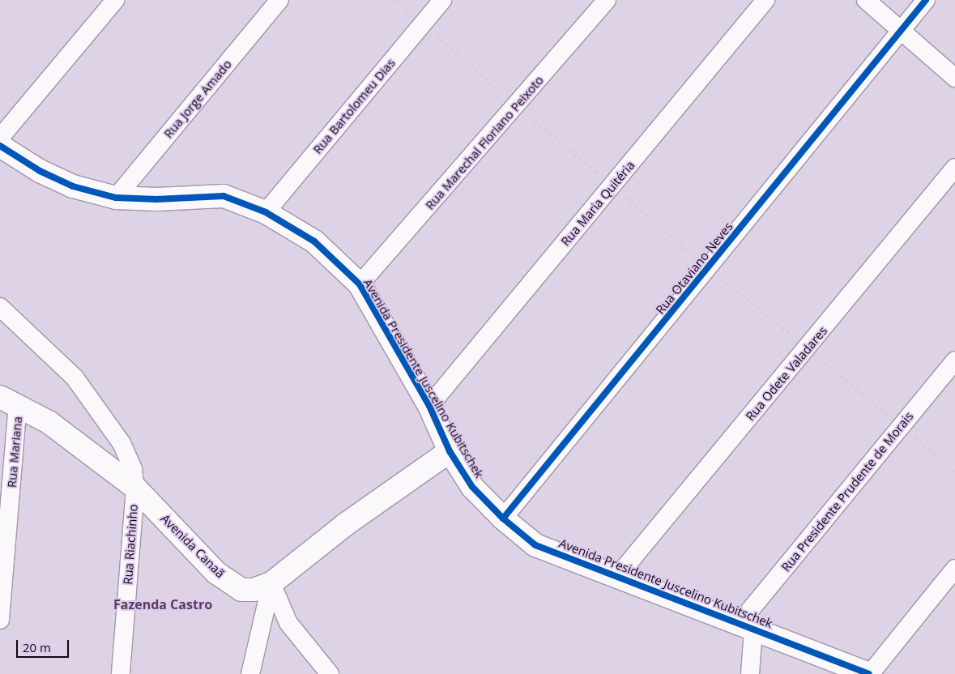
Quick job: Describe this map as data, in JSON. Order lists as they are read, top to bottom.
{
  "streets": {
    "street": [
      "Rua Jorge Amado",
      "Rua Bartolomeu Dias",
      "Rua Marechal Floriano Peixoto",
      "Rua Maria Quitéria",
      "Rua Otaviano Neves",
      "Rua Odete Valadares",
      "Avenida Presidente Juscelino Kubitschek",
      "Rua Mariana",
      "Rua Presidente Prudente de Morais",
      "Rua Riachinho",
      "Avenida Canaã"
    ]
  },
  "crossings": [
    ["Rua Jorge Amado", "Avenida Presidente Juscelino Kubitschek"],
    ["Rua Bartolomeu Dias", "Avenida Presidente Juscelino Kubitschek"],
    ["Rua Marechal Floriano Peixoto", "Avenida Presidente Juscelino Kubitschek"],
    ["Rua Maria Quitéria", "Avenida Presidente Juscelino Kubitschek"],
    ["Rua Otaviano Neves", "Avenida Presidente Juscelino Kubitschek"],
    ["Rua Odete Valadares", "Avenida Presidente Juscelino Kubitschek"],
    ["Avenida Presidente Juscelino Kubitschek", "Rua Presidente Prudente de Morais"],
    ["Avenida Presidente Juscelino Kubitschek", "Avenida Canaã"],
    ["Rua Mariana", "Avenida Canaã"],
    ["Rua Riachinho", "Avenida Canaã"]
  ],
  "districts": ["Fazenda Castro"],
  "scale_bar": "20 m"
}
